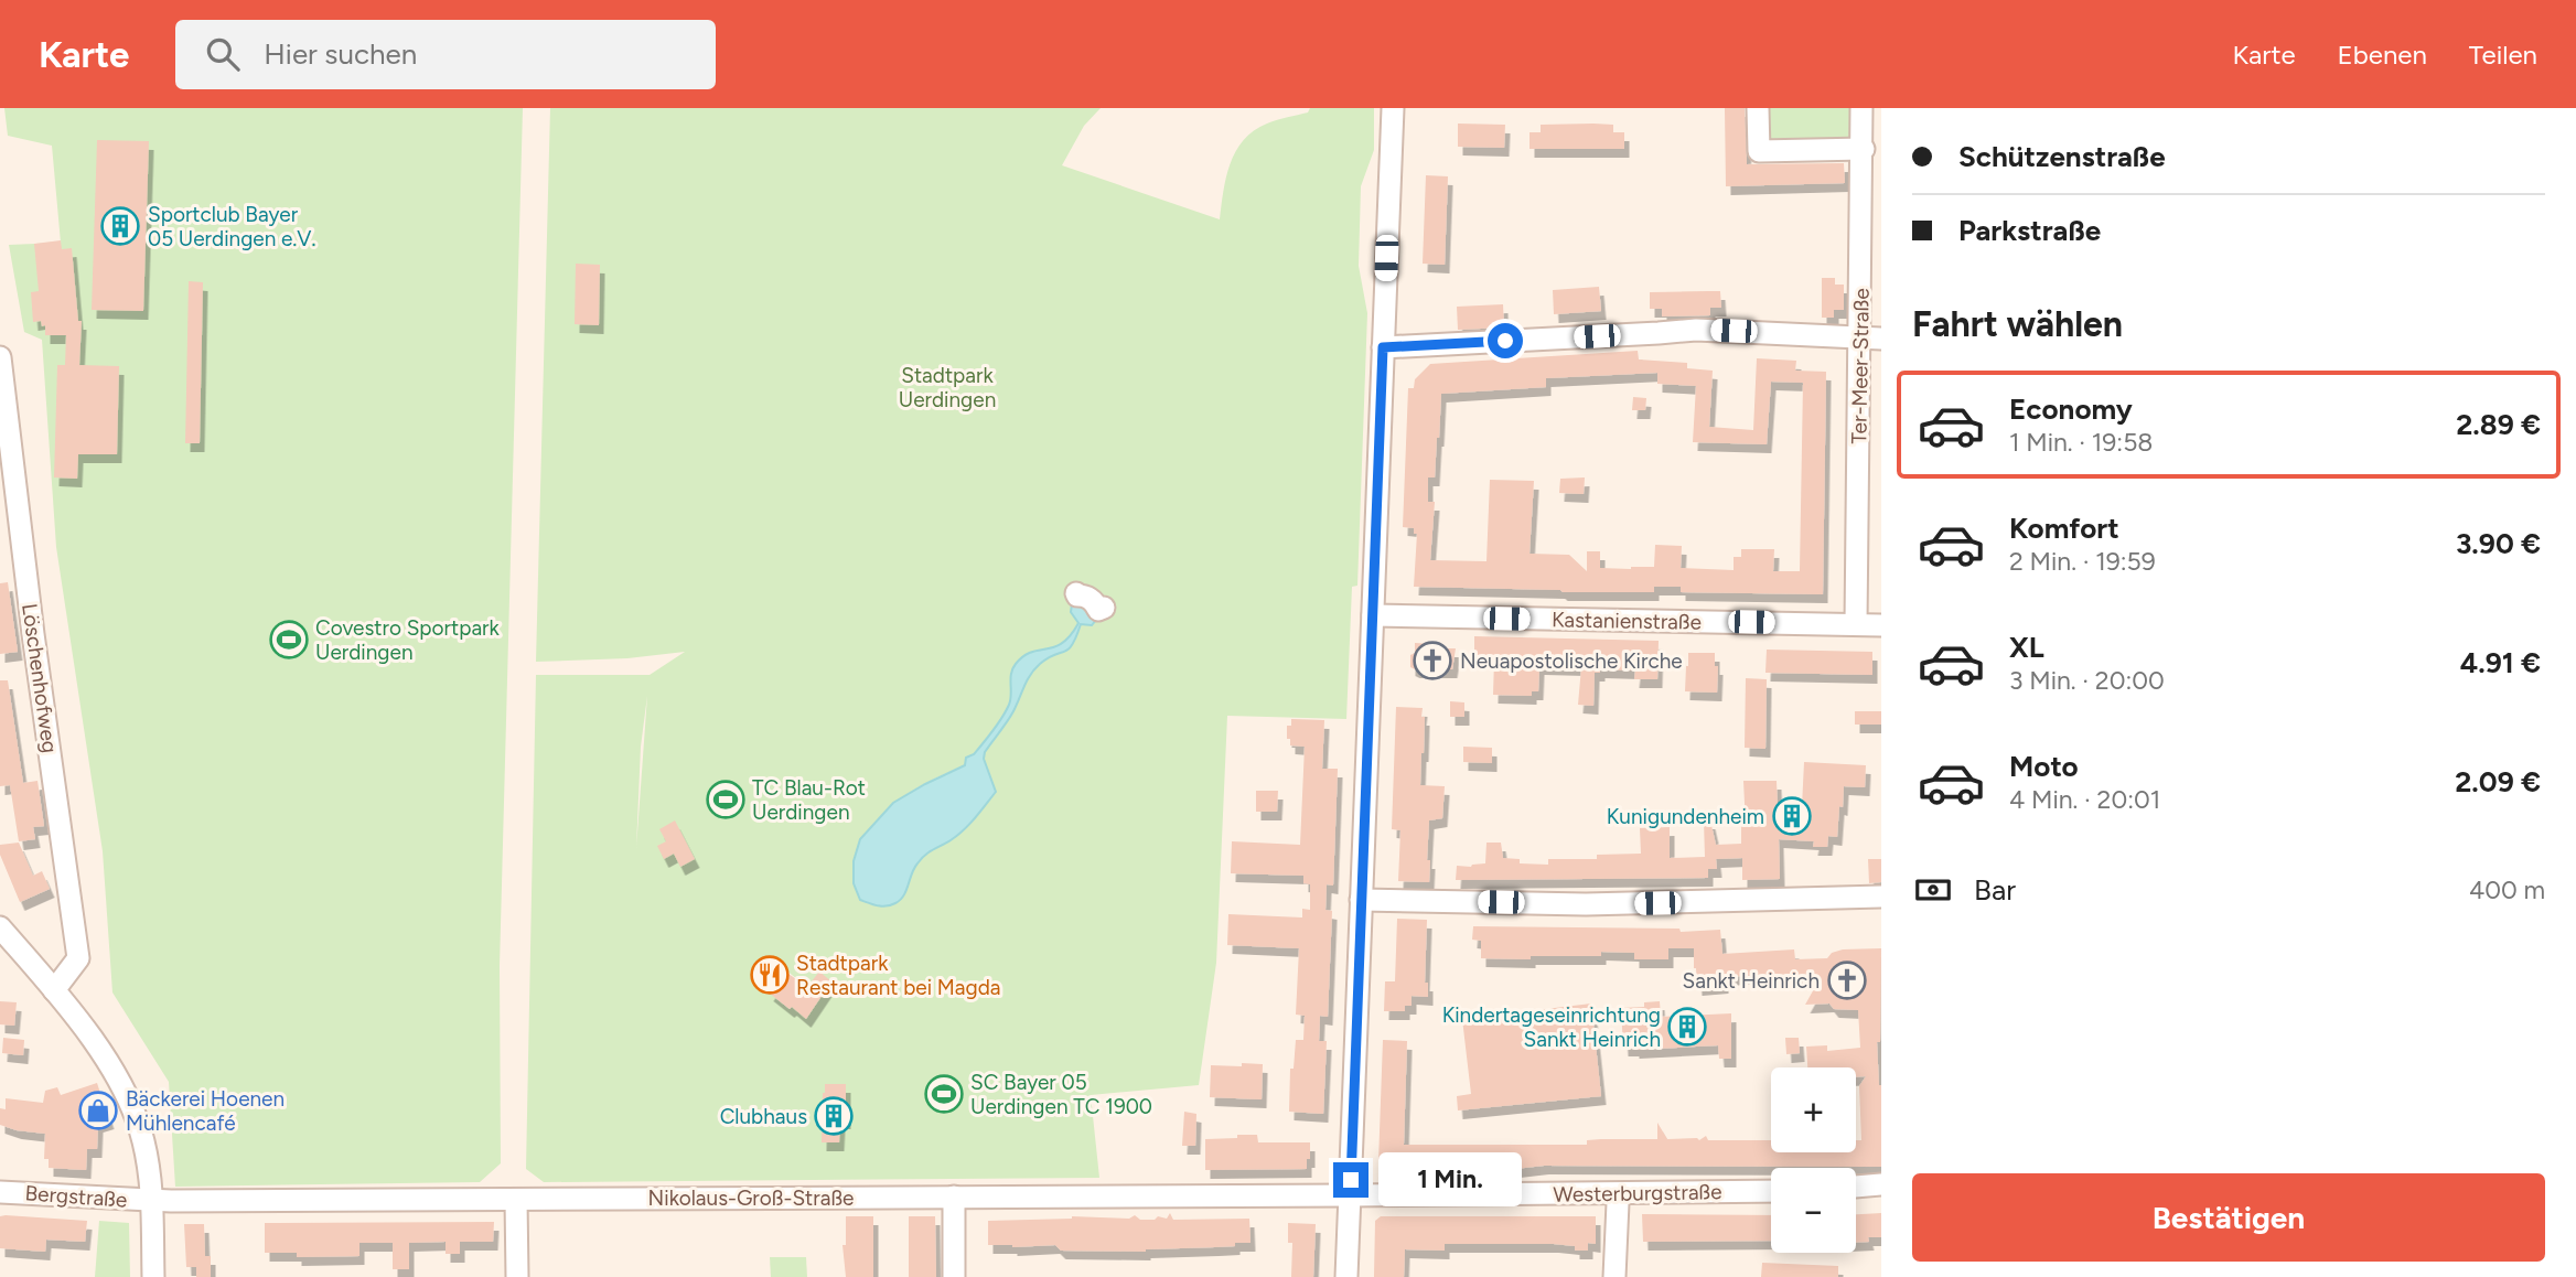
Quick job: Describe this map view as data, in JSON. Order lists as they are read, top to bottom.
{
  "streets": {
    "street": [
      "Ter-Meer-Straße",
      "Kastanienstraße",
      "Löschenhofweg",
      "Westerburgstraße",
      "Bergstraße",
      "Nikolaus-Groß-Straße"
    ]
  },
  "crossings": [
    ["Ter-Meer-Straße", "Kastanienstraße"],
    ["Westerburgstraße", "Nikolaus-Groß-Straße"],
    ["Bergstraße", "Nikolaus-Groß-Straße"]
  ],
  "parks": ["Stadtpark Uerdingen"],
  "places": {
    "building": [
      "Sportclub Bayer 05 Uerdingen e.V.",
      "Kunigundenheim",
      "Kindertageseinrichtung Sankt Heinrich",
      "Clubhaus"
    ],
    "sports": ["Covestro Sportpark Uerdingen", "TC Blau-Rot Uerdingen", "SC Bayer 05 Uerdingen TC 1900"],
    "church": ["Neuapostolische Kirche", "Sankt Heinrich"],
    "restaurant": ["Stadtpark Restaurant bei Magda"],
    "shop": ["Bäckerei Hoenen Mühlencafé"]
  },
  "page": {
    "header": "Karte",
    "search": "Hier suchen",
    "nav": ["Karte", "Ebenen", "Teilen"],
    "banner": ["Schützenstraße", "Parkstraße"],
    "heading": "Fahrt wählen",
    "list": [
      {
        "name": "Economy",
        "note": "1 Min. · 19:58",
        "value": "2.89 €"
      },
      {
        "name": "Komfort",
        "note": "2 Min. · 19:59",
        "value": "3.90 €"
      },
      {
        "name": "XL",
        "note": "3 Min. · 20:00",
        "value": "4.91 €"
      },
      {
        "name": "Moto",
        "note": "4 Min. · 20:01",
        "value": "2.09 €"
      }
    ],
    "pay": ["Bar", "400 m"],
    "map_buttons": ["+", "−"],
    "bubble": "1 Min.",
    "buttons": "Bestätigen"
  }
}
